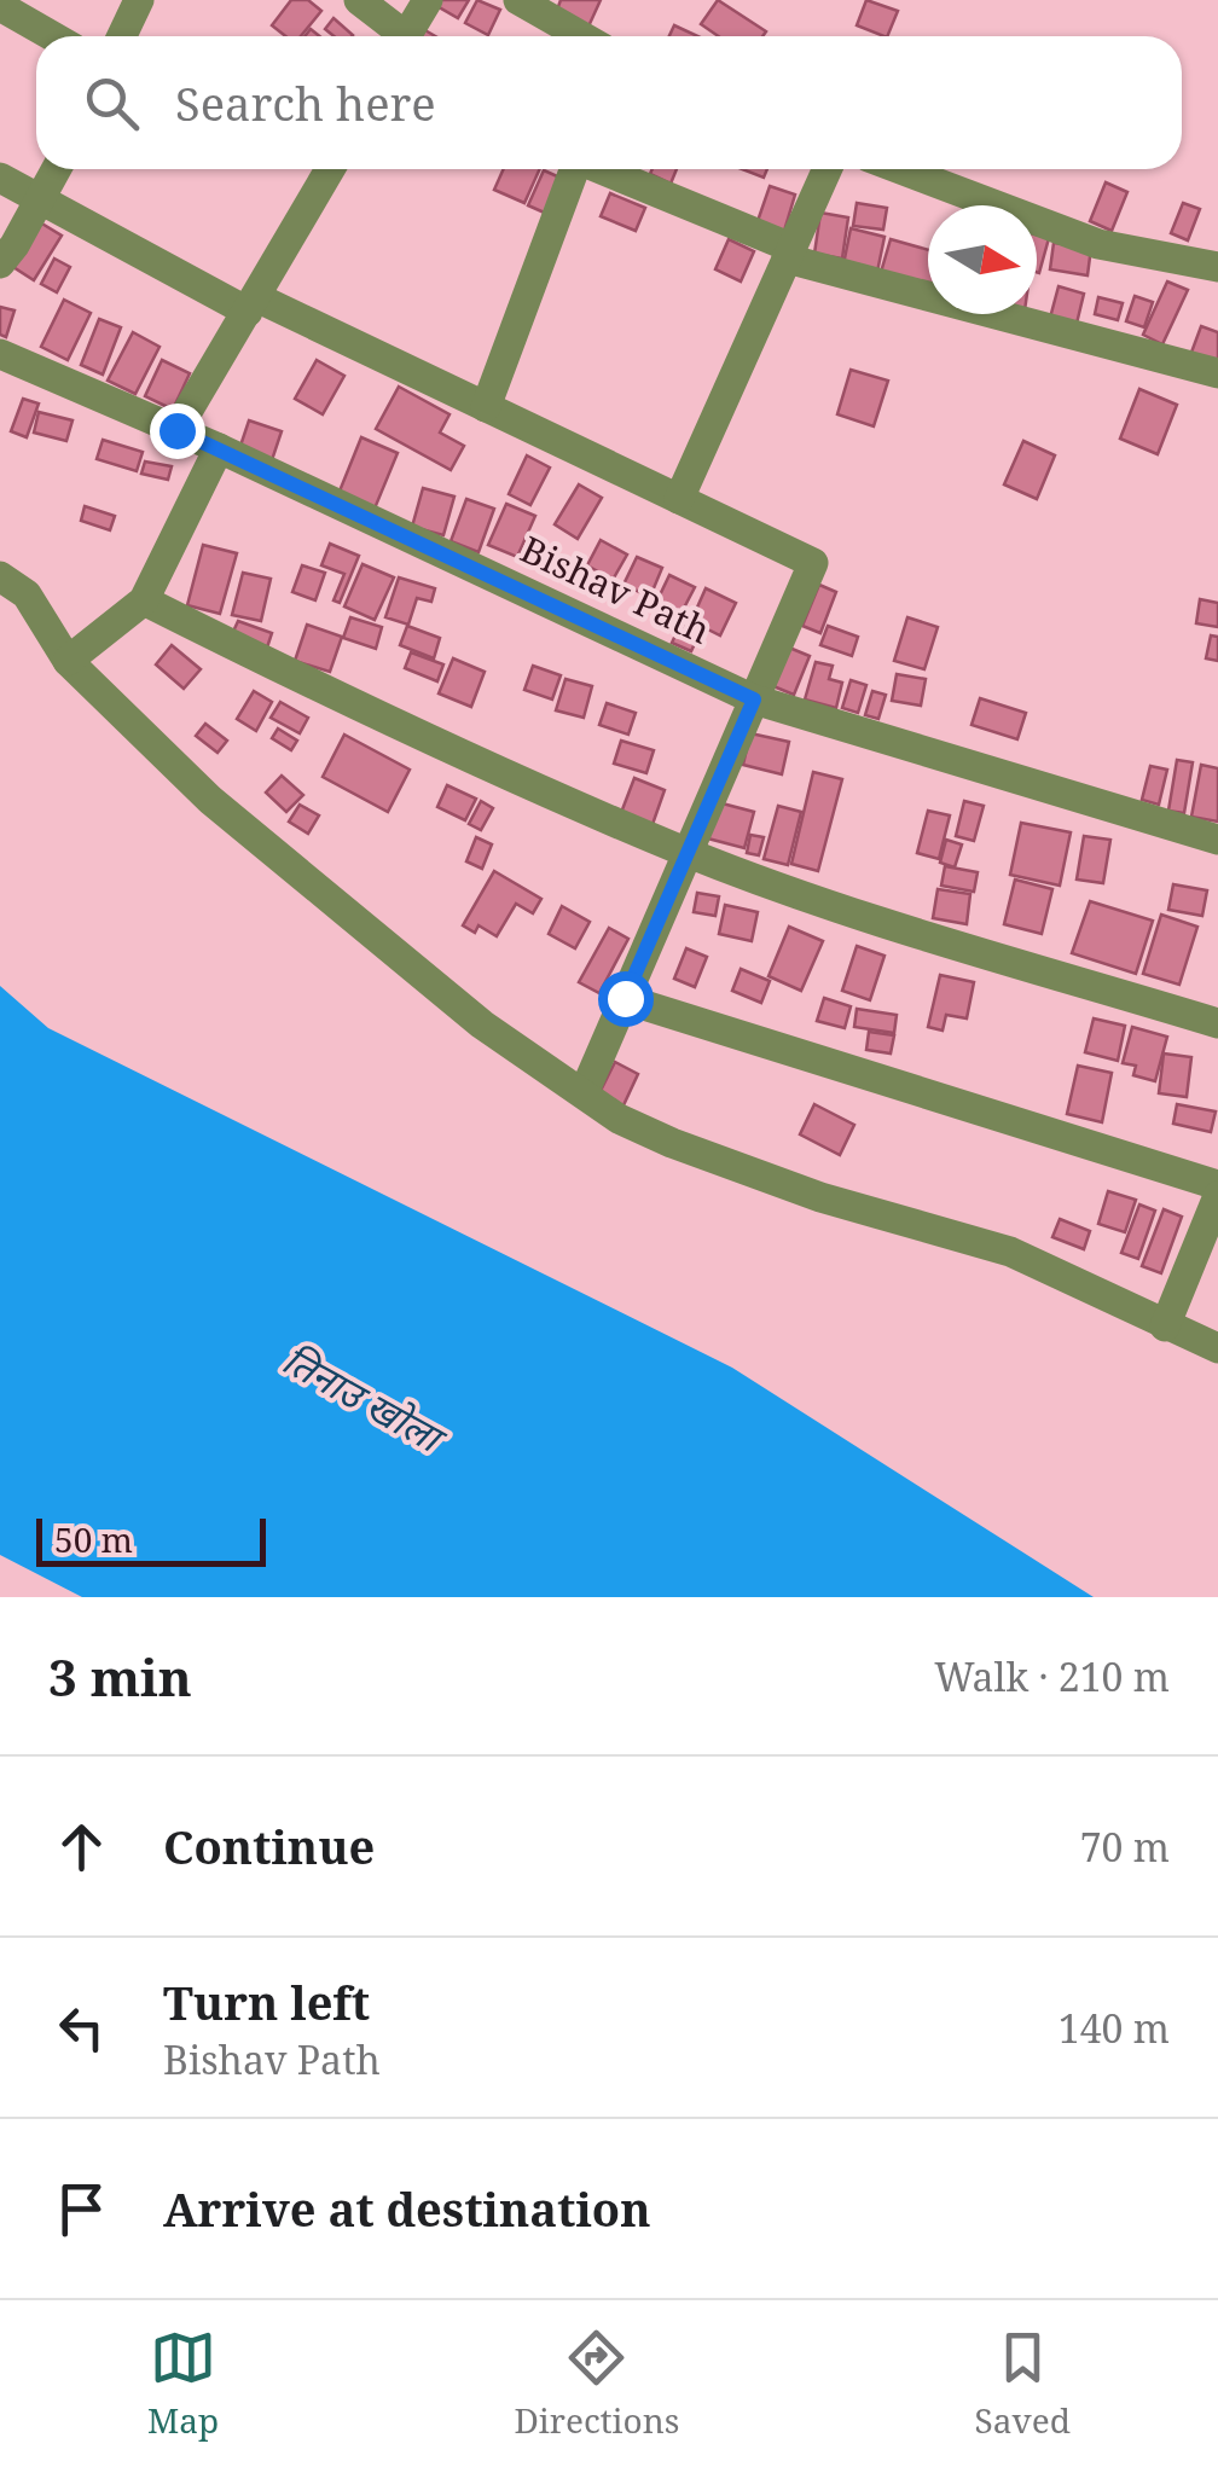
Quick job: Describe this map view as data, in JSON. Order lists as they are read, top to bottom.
{
  "streets": {
    "street": ["Bishav Path"]
  },
  "water": ["तिनाउ खोला"],
  "scale_bar": "50 m",
  "north": "right",
  "page": {
    "search": "Search here",
    "scale": "50 m",
    "heading": ["3 min", "Walk · 210 m"],
    "list": [
      ["Continue", "70 m"],
      ["Turn left", "Bishav Path", "140 m"],
      "Arrive at destination"
    ],
    "nav": ["Map", "Directions", "Saved"]
  }
}
